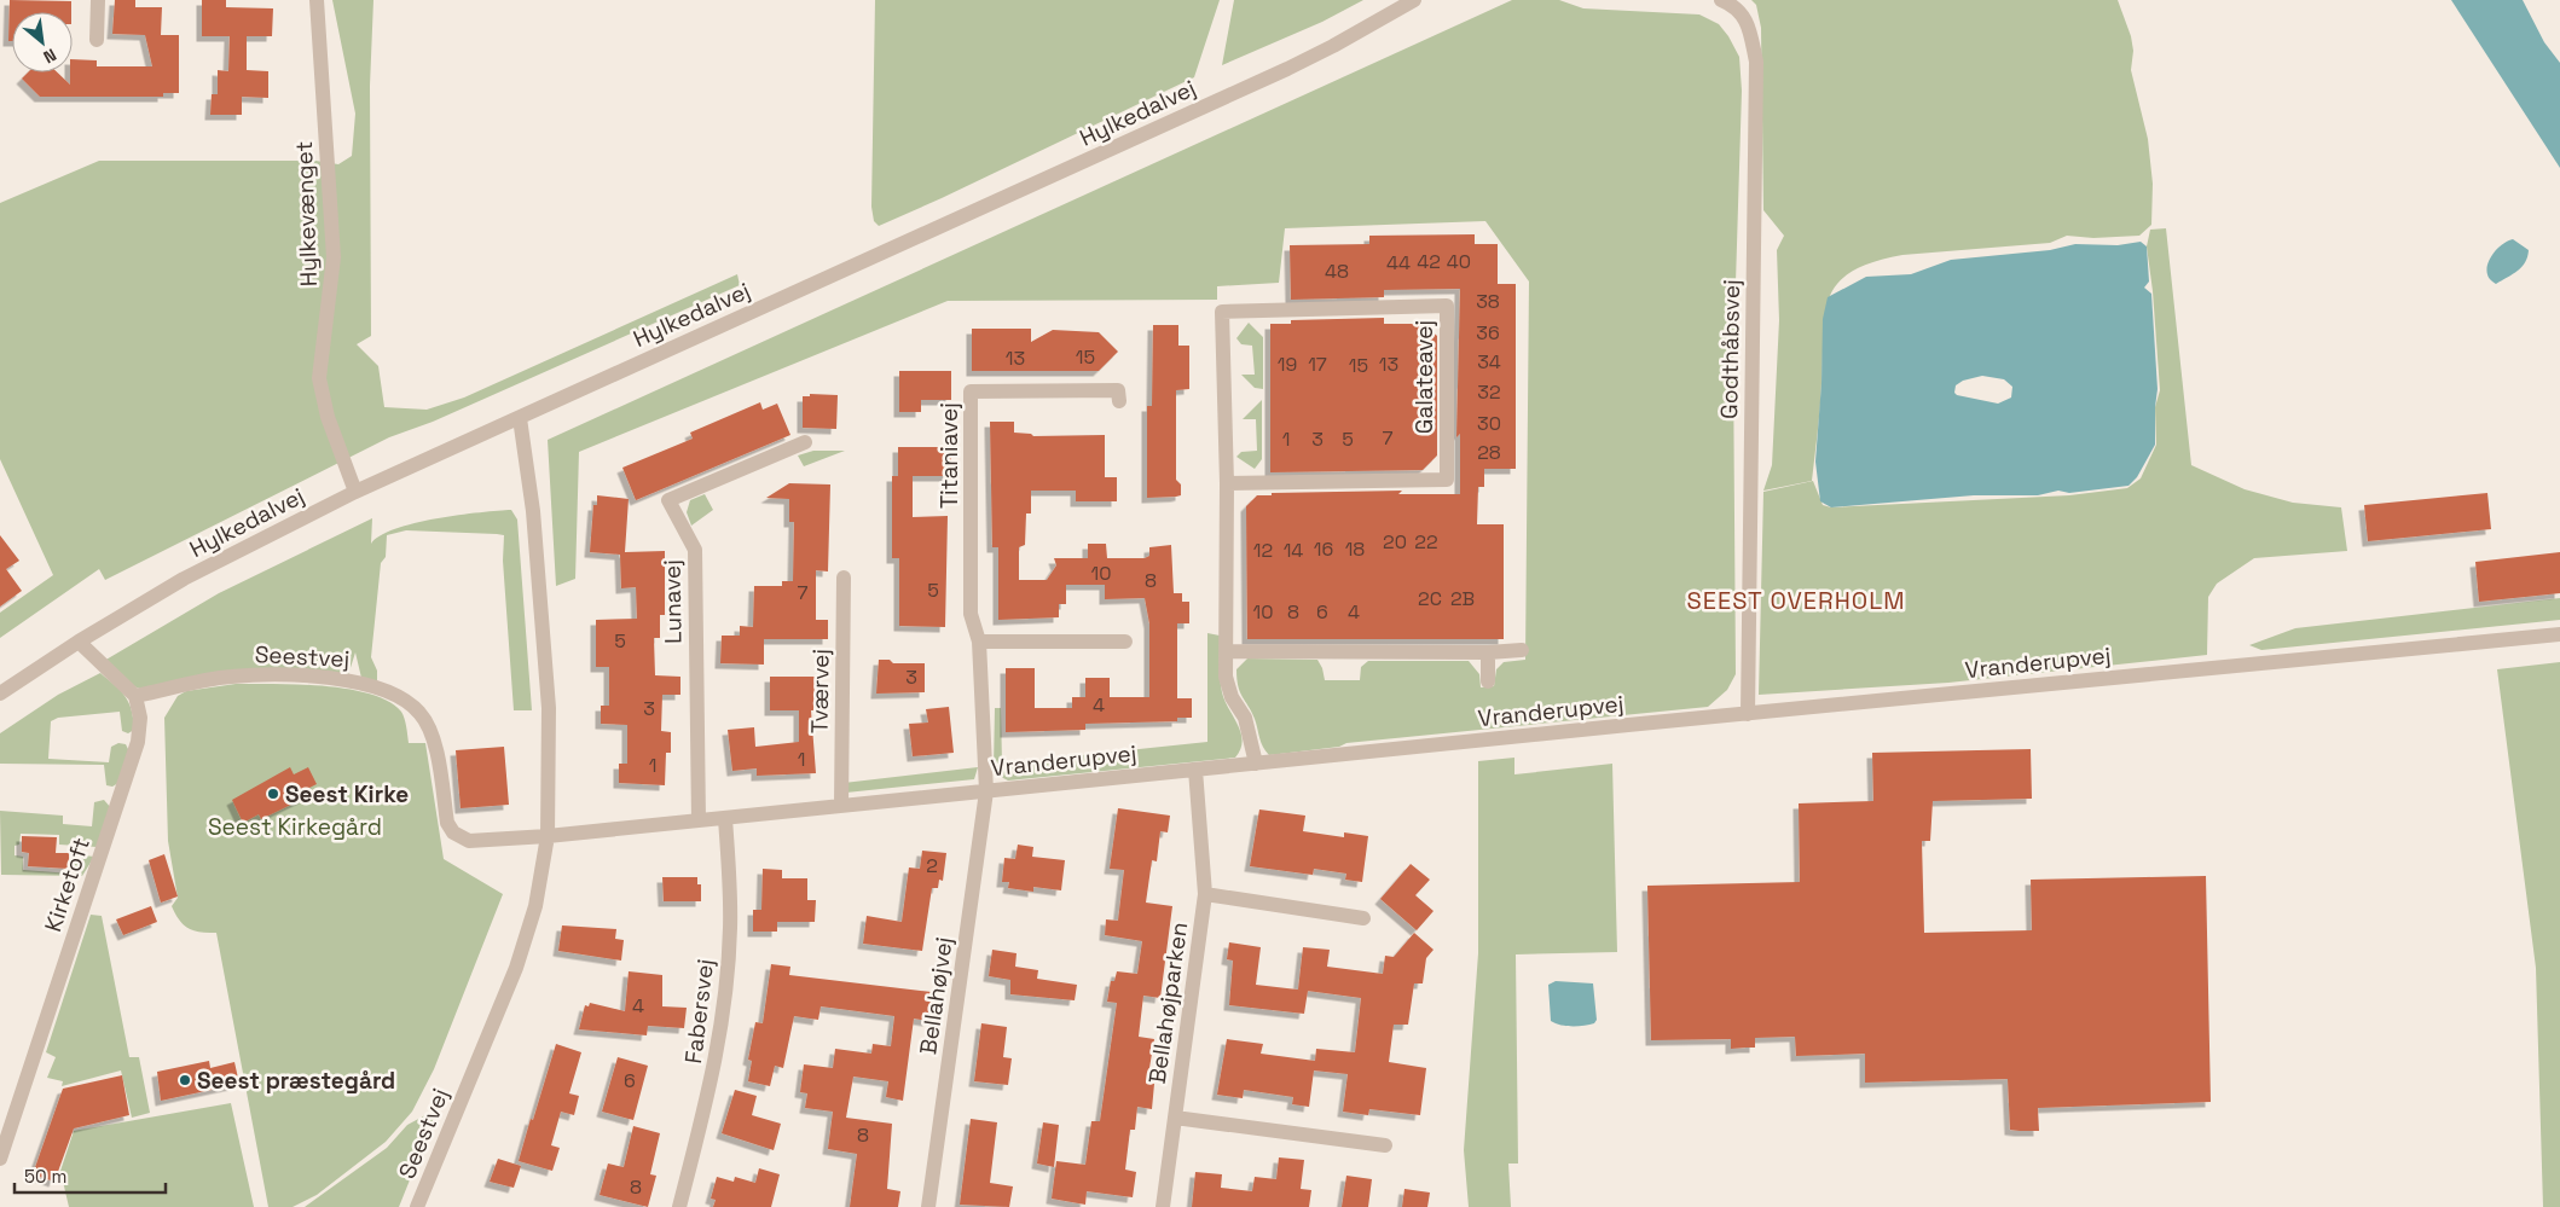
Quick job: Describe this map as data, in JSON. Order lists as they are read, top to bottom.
{
  "streets": {
    "street": [
      "Hylkedalvej",
      "Hylkevænget",
      "Godthåbsvej",
      "Galateavej",
      "Titaniavej",
      "Lunavej",
      "Seestvej",
      "Vranderupvej",
      "Tværvej",
      "Kirketoft",
      "Bellahøjvej",
      "Bellahøjparken",
      "Fabersvej"
    ]
  },
  "crossings": [
    ["Hylkedalvej", "Hylkevænget"],
    ["Hylkedalvej", "Seestvej"],
    ["Godthåbsvej", "Vranderupvej"],
    ["Galateavej", "Vranderupvej"],
    ["Titaniavej", "Vranderupvej"],
    ["Titaniavej", "Bellahøjvej"],
    ["Lunavej", "Vranderupvej"],
    ["Seestvej", "Vranderupvej"],
    ["Seestvej", "Kirketoft"],
    ["Vranderupvej", "Tværvej"],
    ["Vranderupvej", "Bellahøjvej"],
    ["Vranderupvej", "Bellahøjparken"],
    ["Vranderupvej", "Fabersvej"]
  ],
  "districts": ["SEEST OVERHOLM"],
  "parks": ["Seest Kirkegård"],
  "places": ["Seest Kirke", "Seest præstegård"],
  "house_numbers": [
    "42",
    "40",
    "44",
    "48",
    "38",
    "36",
    "15",
    "13",
    "34",
    "19",
    "17",
    "13",
    "15",
    "32",
    "30",
    "7",
    "1",
    "3",
    "5",
    "28",
    "20",
    "22",
    "16",
    "18",
    "12",
    "14",
    "10",
    "8",
    "5",
    "7",
    "2C",
    "2B",
    "10",
    "8",
    "6",
    "4",
    "5",
    "3",
    "4",
    "3",
    "1",
    "1",
    "2",
    "4",
    "6",
    "8",
    "8"
  ],
  "scale_bar": "50 m",
  "north": "bottom right"
}
